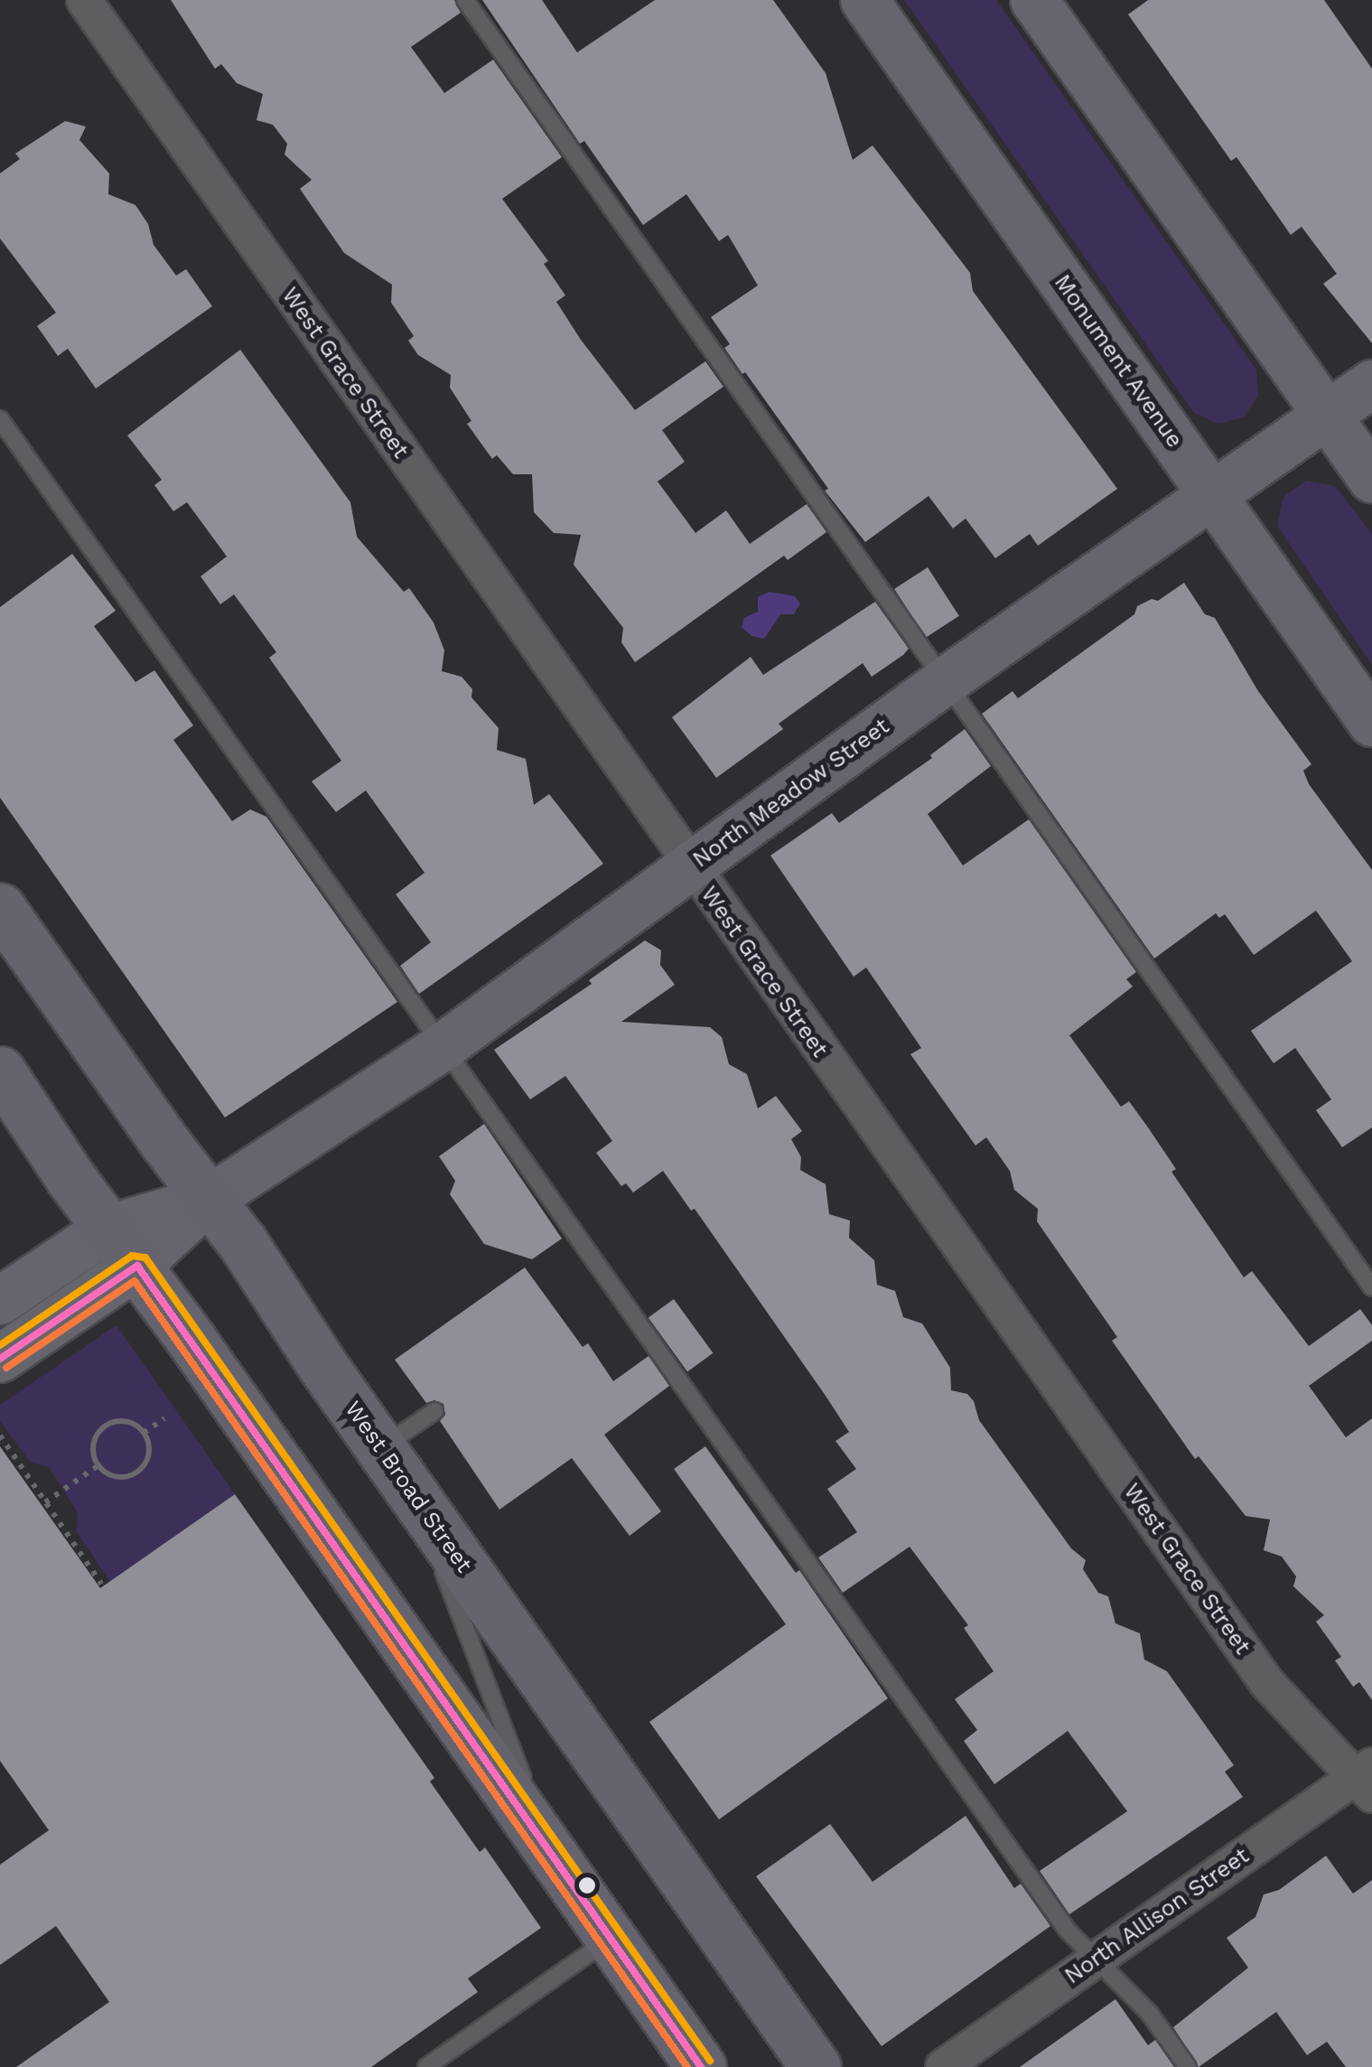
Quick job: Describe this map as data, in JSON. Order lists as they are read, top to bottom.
{
  "streets": {
    "main road": ["West Broad Street"],
    "street": [
      "Monument Avenue",
      "West Grace Street",
      "North Meadow Street",
      "North Allison Street"
    ]
  },
  "crossings": [
    ["Monument Avenue", "North Meadow Street"],
    ["West Grace Street", "North Meadow Street"],
    ["West Grace Street", "North Allison Street"],
    ["North Meadow Street", "West Broad Street"]
  ]
}
